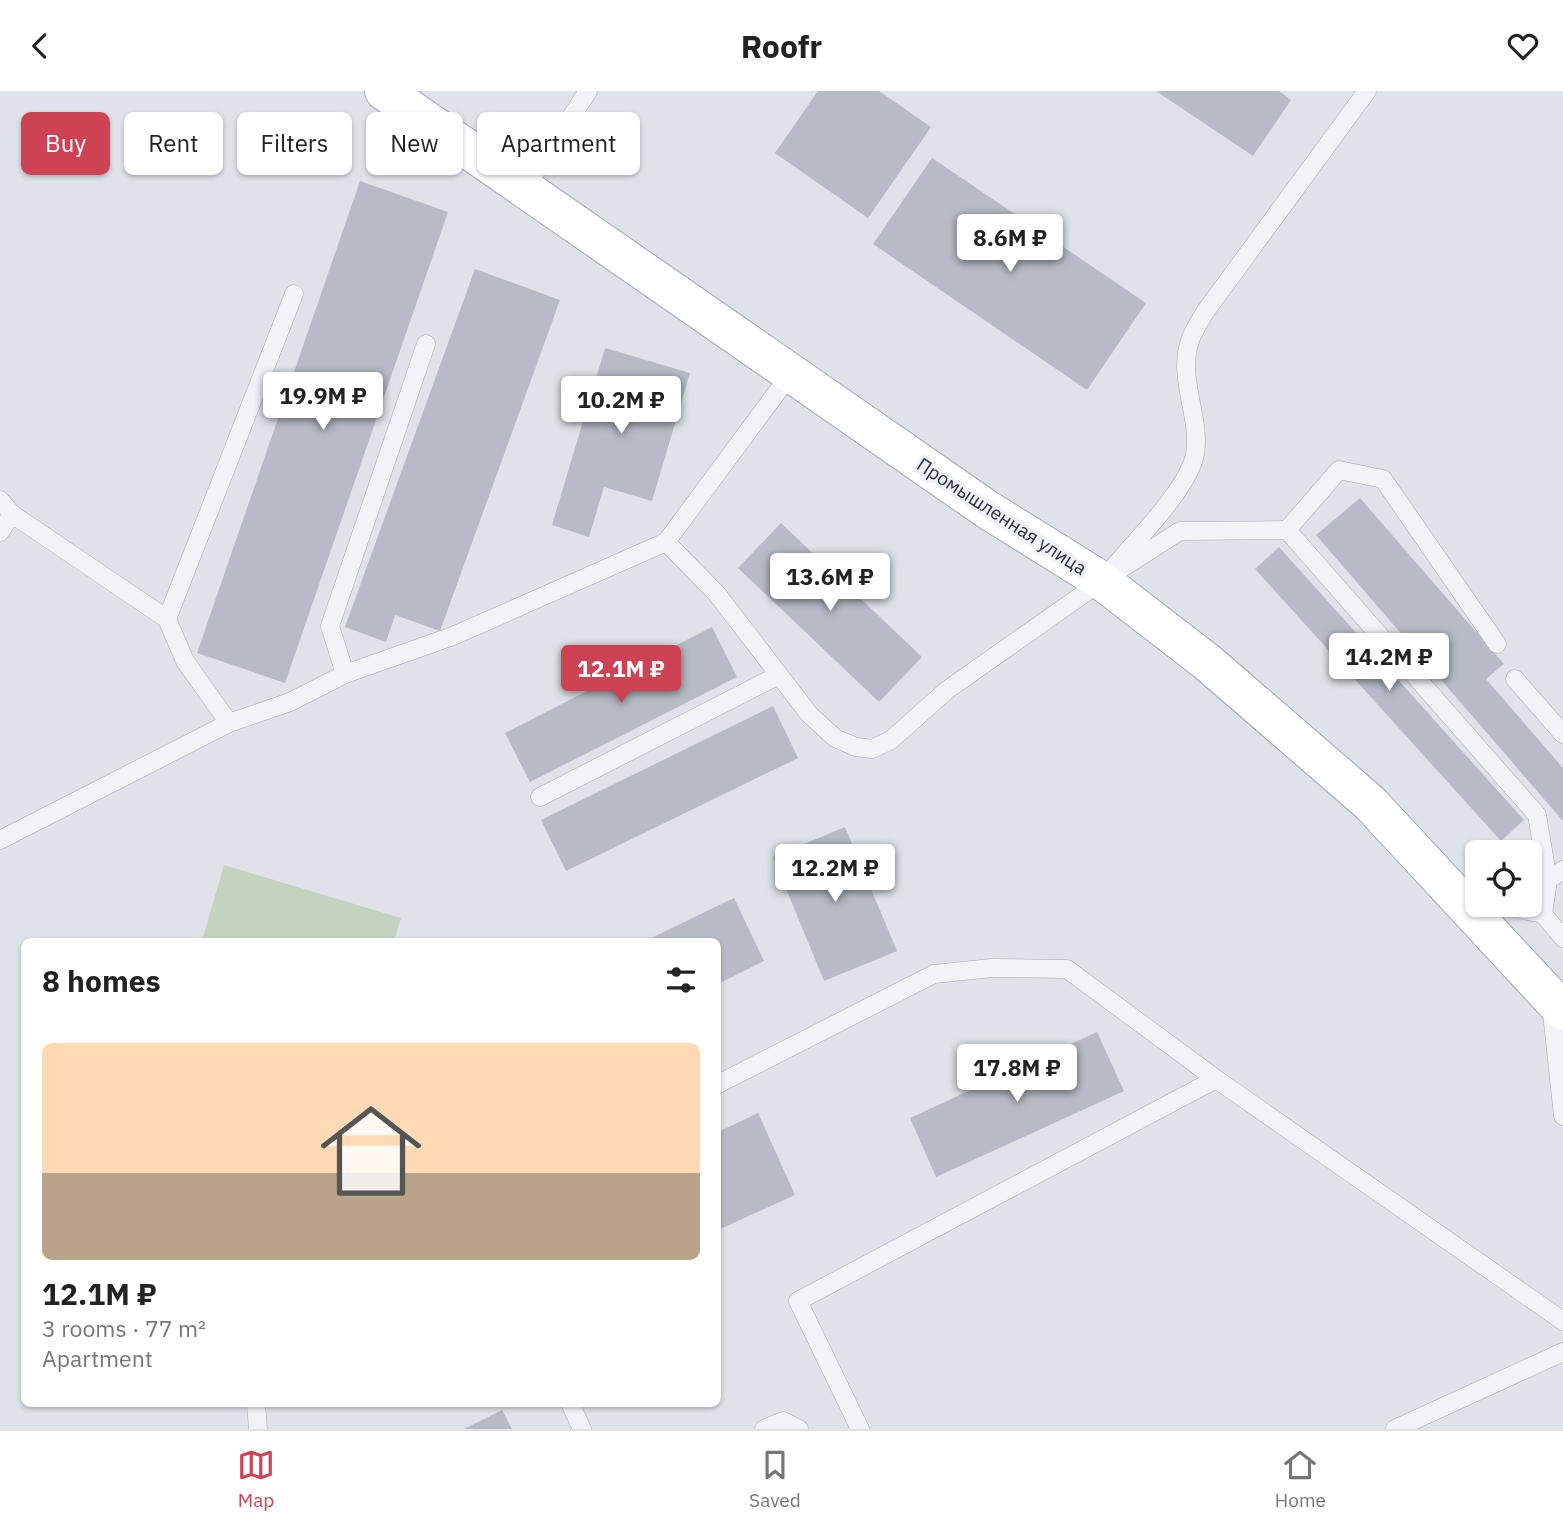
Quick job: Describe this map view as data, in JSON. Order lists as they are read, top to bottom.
{
  "streets": {
    "main road": ["Промышленная улица"]
  },
  "page": {
    "header": "Roofr",
    "chip": [
      "Buy",
      "Rent",
      "Filters",
      "New",
      "Apartment"
    ],
    "price": [
      "8.6M ₽",
      "19.9M ₽",
      "10.2M ₽",
      "13.6M ₽",
      "14.2M ₽",
      "12.1M ₽",
      "12.2M ₽",
      "17.8M ₽"
    ],
    "heading": "8 homes",
    "list": [
      {
        "name": "12.1M ₽",
        "note": "3 rooms · 77 m² · Apartment"
      }
    ],
    "tabs": ["Map", "Saved", "Home"]
  }
}
